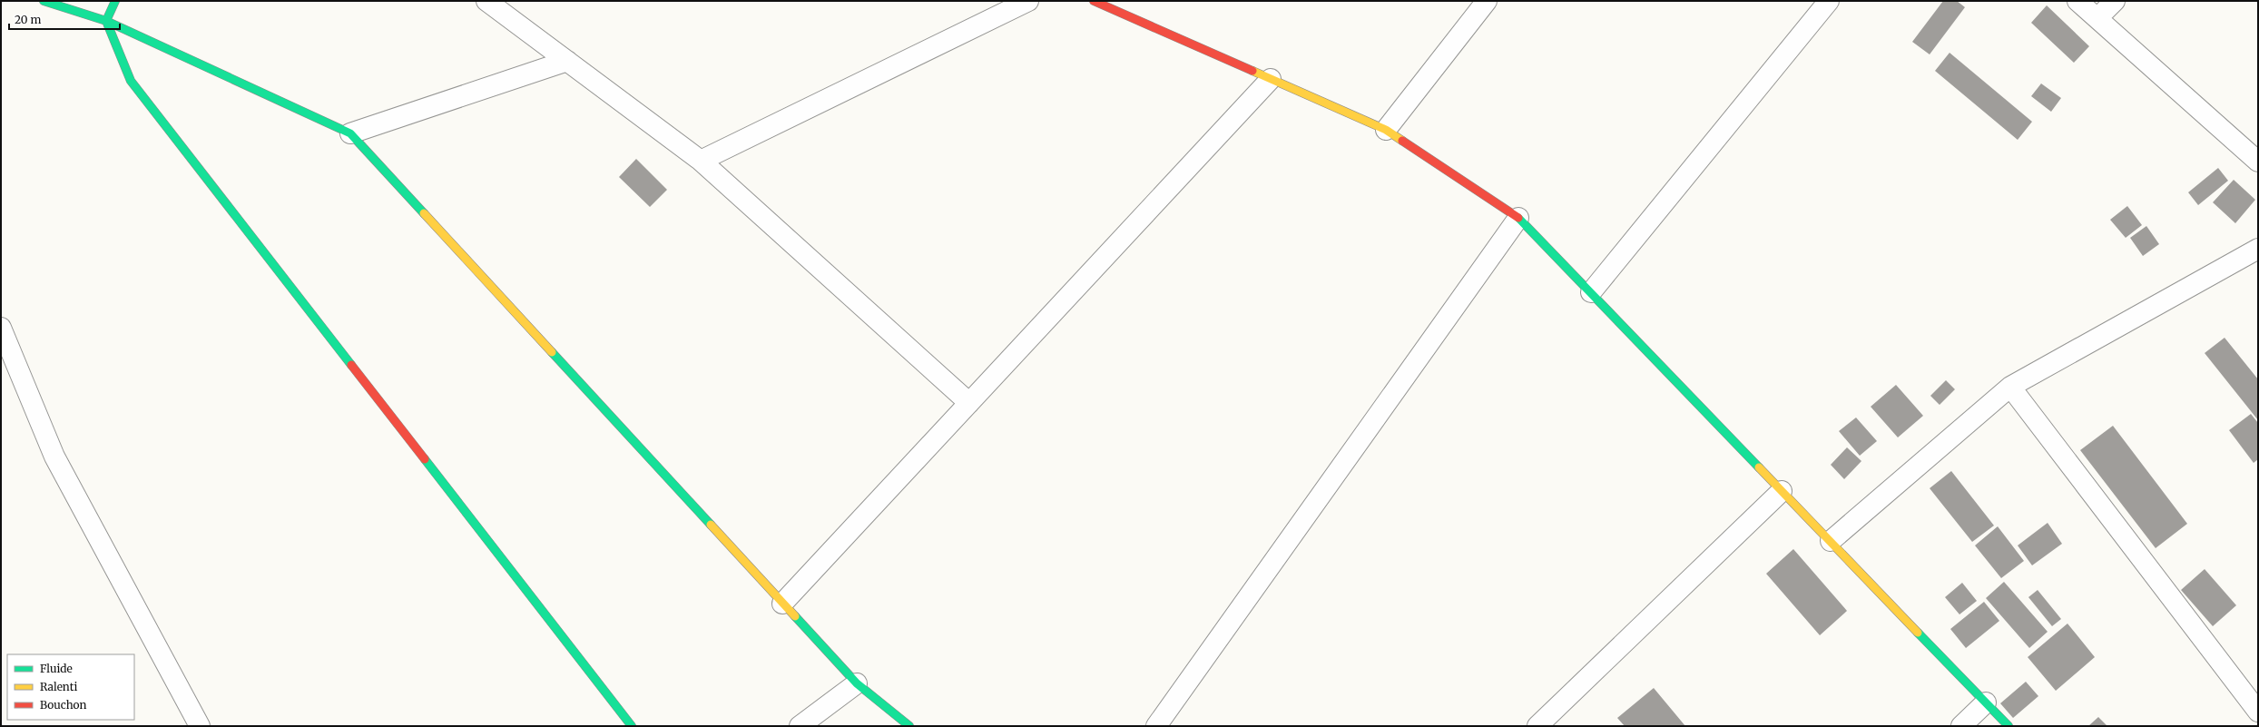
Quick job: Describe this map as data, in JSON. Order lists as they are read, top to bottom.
{
  "legend": ["Fluide", "Ralenti", "Bouchon"],
  "scale_bar": "20 m"
}
